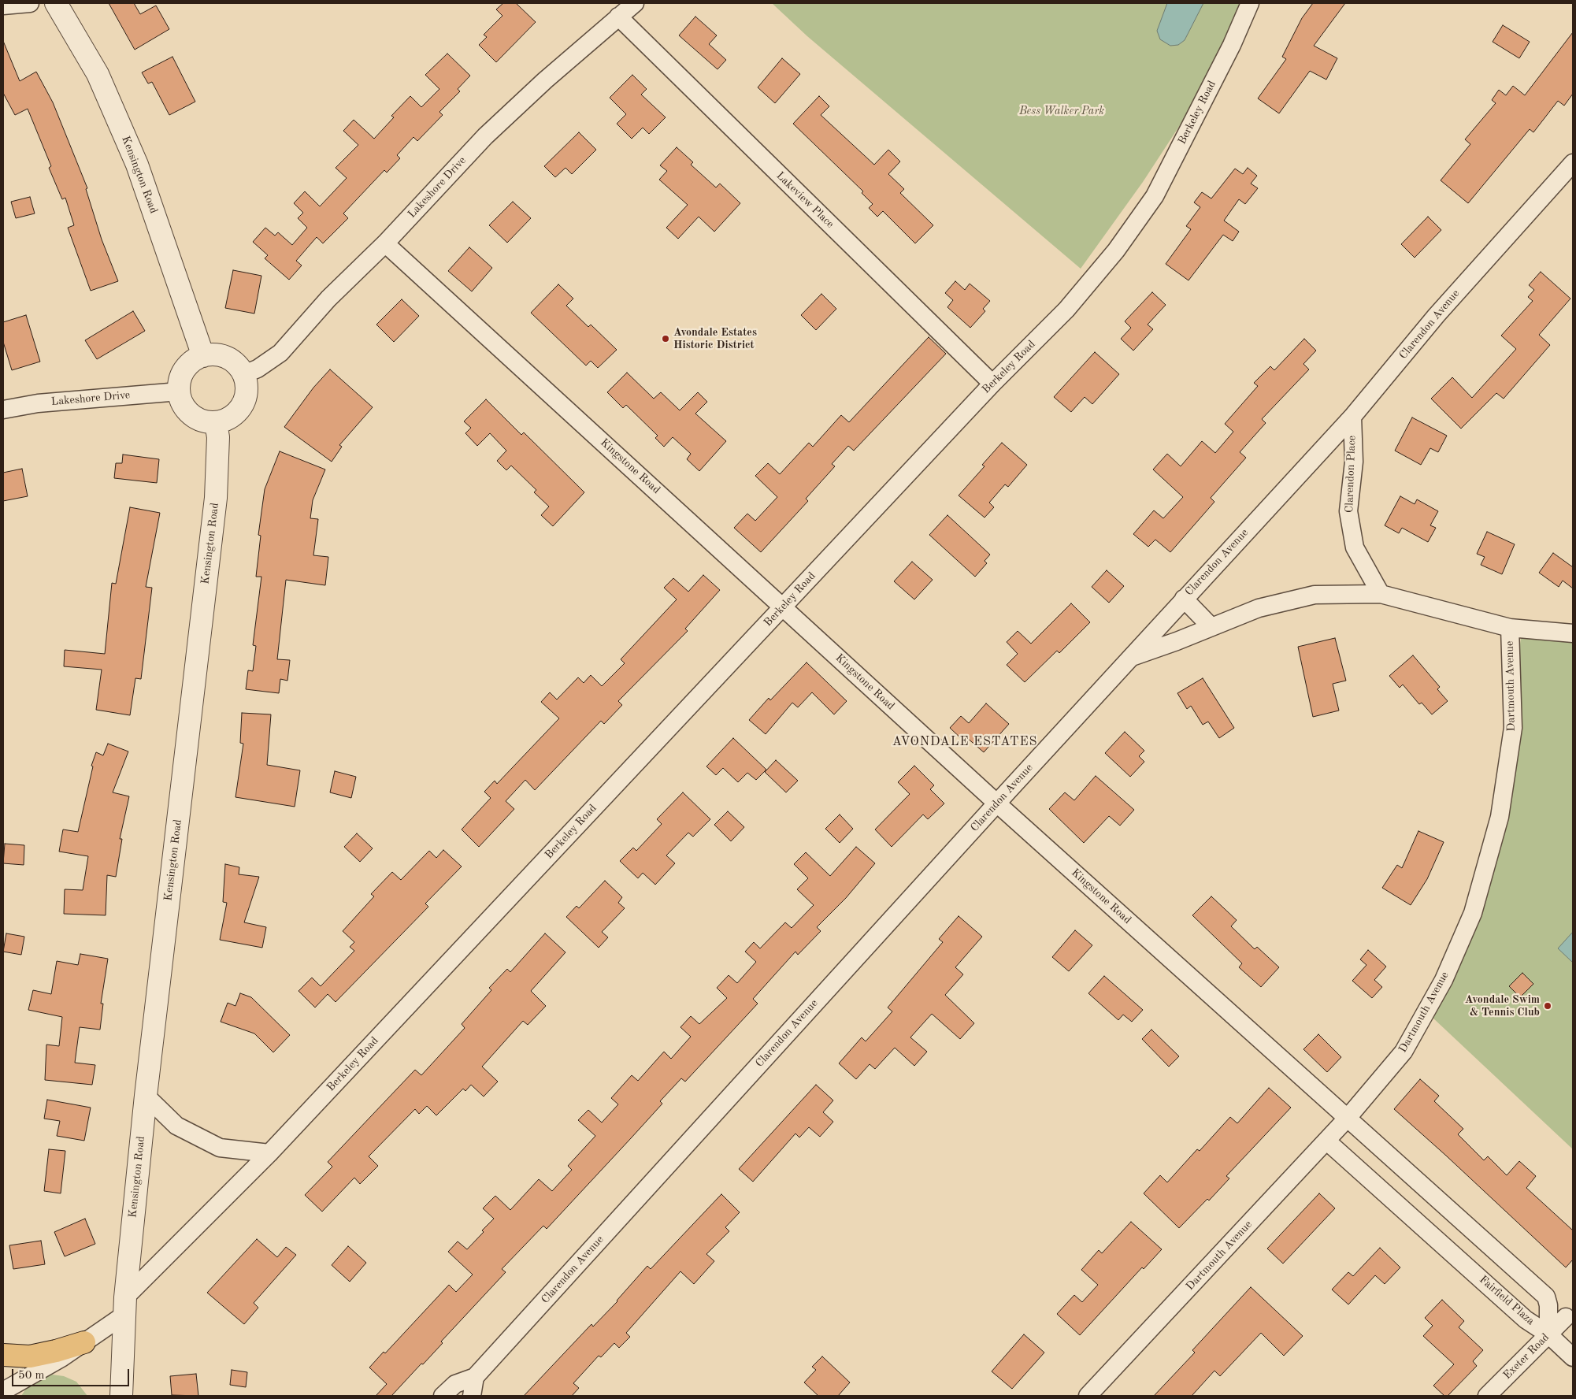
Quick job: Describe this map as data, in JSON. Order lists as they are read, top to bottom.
{
  "streets": {
    "street": [
      "Berkeley Road",
      "Kensington Road",
      "Lakeshore Drive",
      "Lakeview Place",
      "Clarendon Avenue",
      "Kingstone Road",
      "Clarendon Place",
      "Dartmouth Avenue",
      "Fairfield Plaza",
      "Exeter Road"
    ]
  },
  "crossings": [
    ["Berkeley Road", "Kensington Road"],
    ["Berkeley Road", "Lakeview Place"],
    ["Berkeley Road", "Kingstone Road"],
    ["Kensington Road", "Lakeshore Drive"],
    ["Lakeshore Drive", "Lakeview Place"],
    ["Lakeshore Drive", "Kingstone Road"],
    ["Clarendon Avenue", "Kingstone Road"],
    ["Clarendon Avenue", "Clarendon Place"],
    ["Kingstone Road", "Dartmouth Avenue"],
    ["Kingstone Road", "Fairfield Plaza"],
    ["Dartmouth Avenue", "Fairfield Plaza"],
    ["Fairfield Plaza", "Exeter Road"]
  ],
  "districts": ["AVONDALE ESTATES"],
  "parks": ["Bess Walker Park"],
  "places": ["Avondale Estates Historic District", "Avondale Swim & Tennis Club"],
  "scale_bar": "50 m"
}
